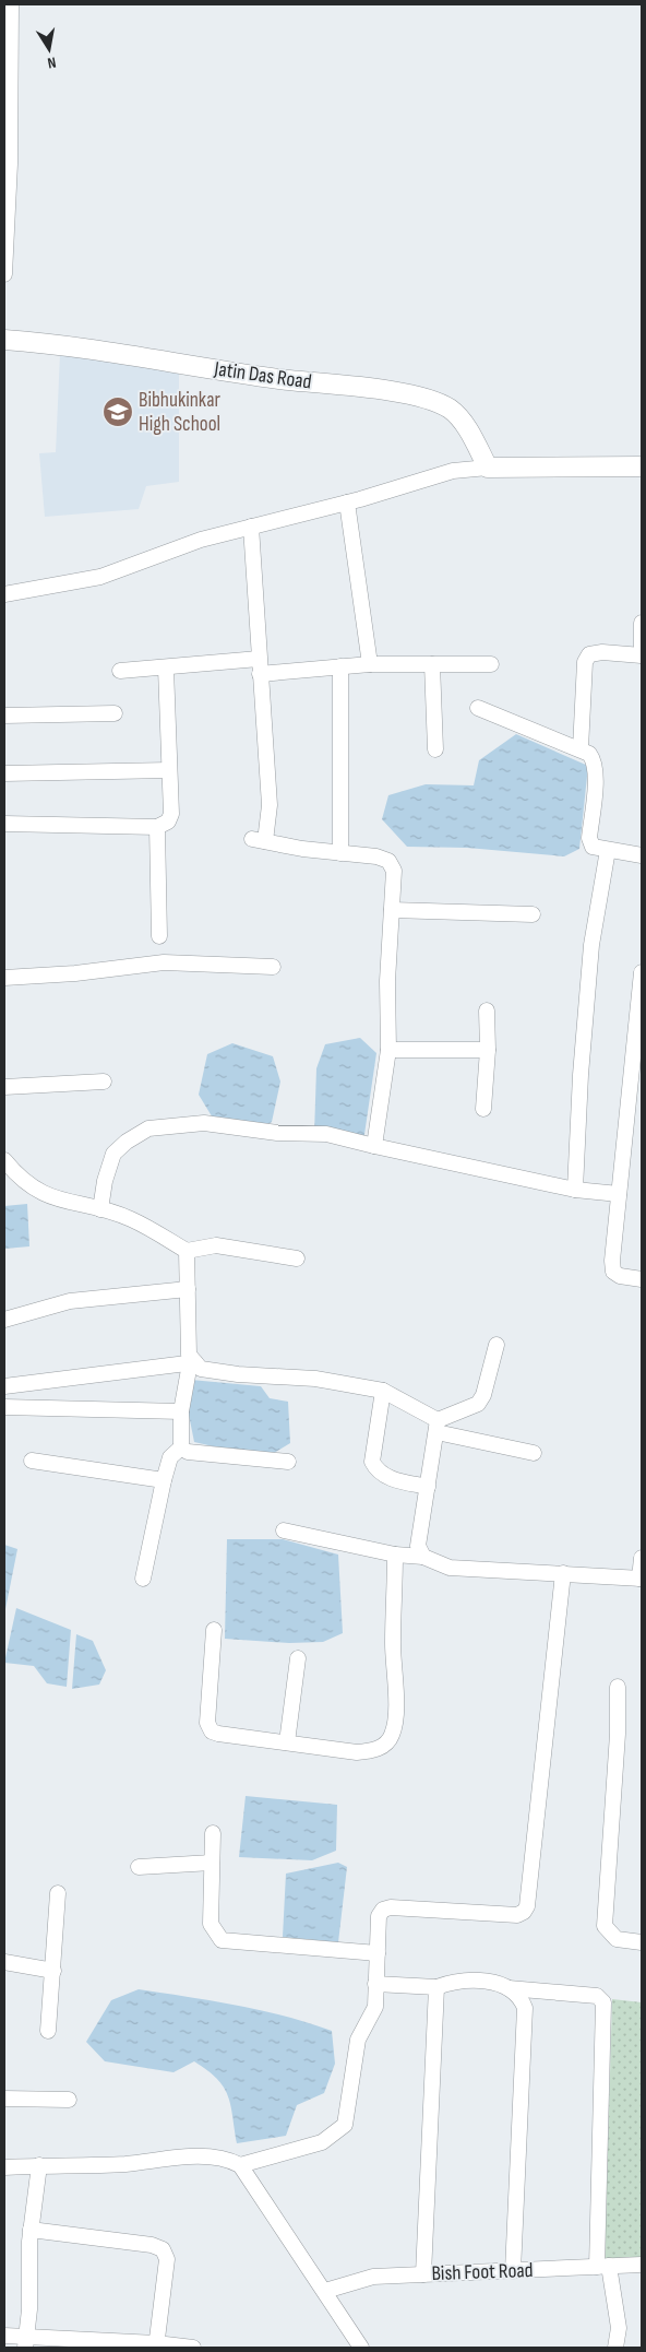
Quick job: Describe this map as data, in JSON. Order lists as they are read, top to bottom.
{
  "streets": {
    "street": ["Jatin Das Road", "Bish Foot Road"]
  },
  "places": {
    "school or university": ["Bibhukinkar High School"]
  },
  "north": "bottom"
}
